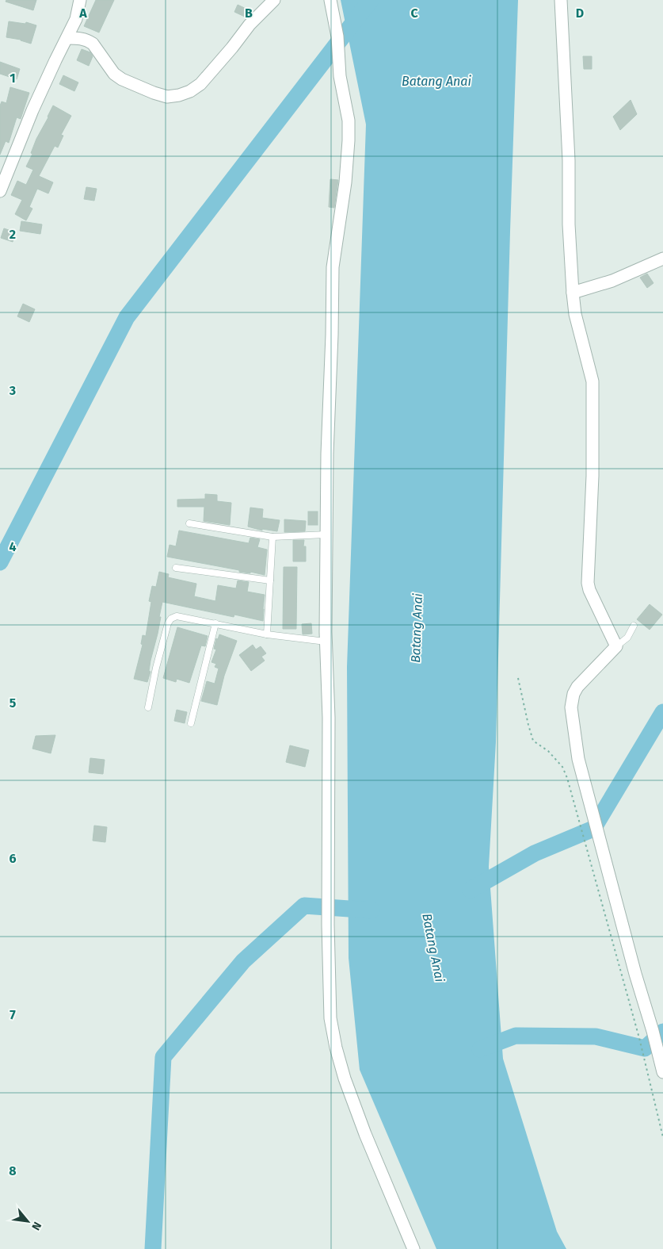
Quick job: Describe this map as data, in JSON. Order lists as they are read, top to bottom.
{
  "water": ["Batang Anai"],
  "north": "bottom right",
  "grid": {
    "columns": [
      "A",
      "B",
      "C",
      "D"
    ],
    "rows": [
      "1",
      "2",
      "3",
      "4",
      "5",
      "6",
      "7",
      "8"
    ]
  }
}
